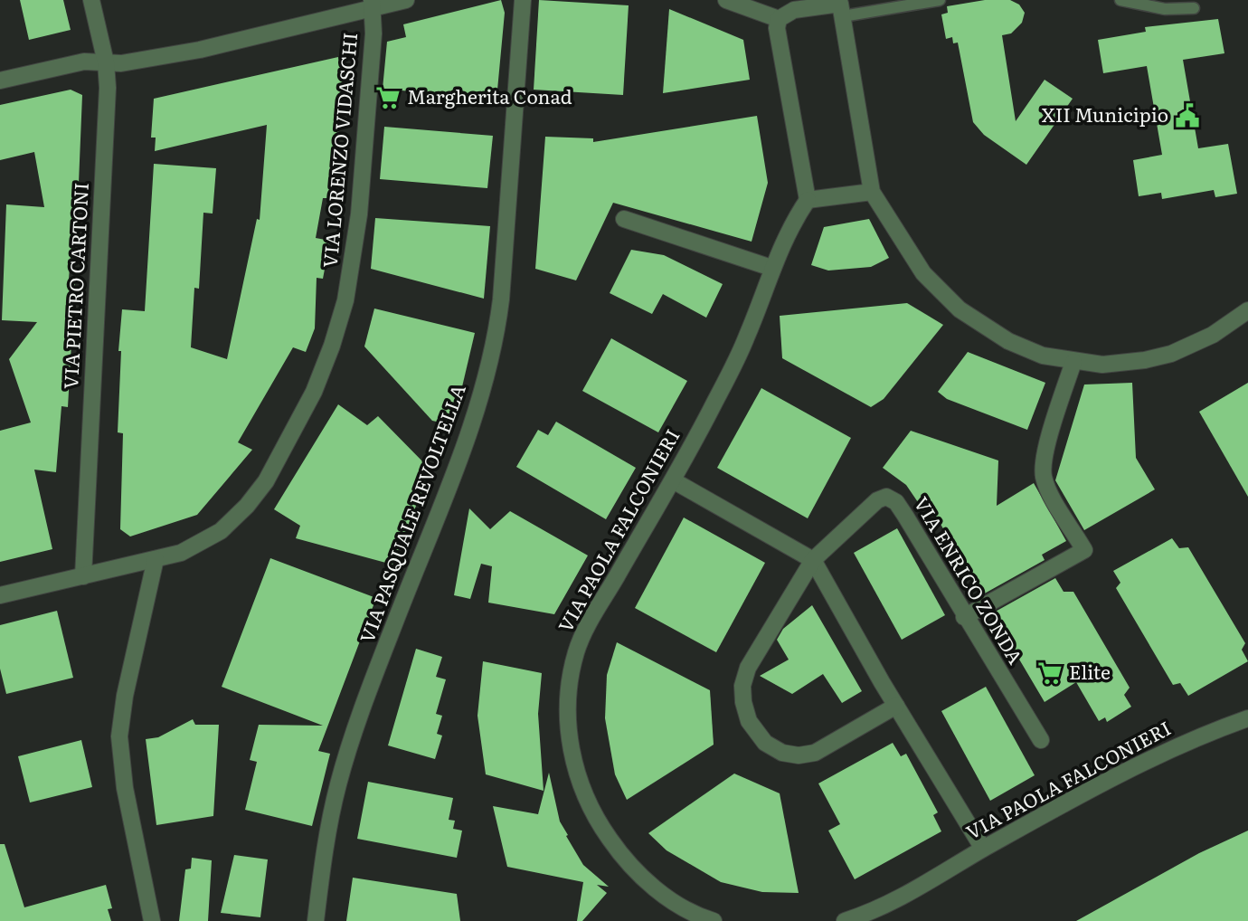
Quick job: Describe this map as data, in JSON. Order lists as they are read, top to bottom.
{
  "streets": {
    "street": [
      "VIA LORENZO VIDASCHI",
      "VIA PIETRO CARTONI",
      "VIA PASQUALE REVOLTELLA",
      "VIA PAOLA FALCONIERI",
      "VIA ENRICO ZONDA"
    ]
  },
  "crossings": [
    ["VIA LORENZO VIDASCHI", "VIA PIETRO CARTONI"]
  ],
  "places": {
    "supermarket": ["Margherita Conad", "Elite"],
    "public building": ["XII Municipio"]
  }
}
